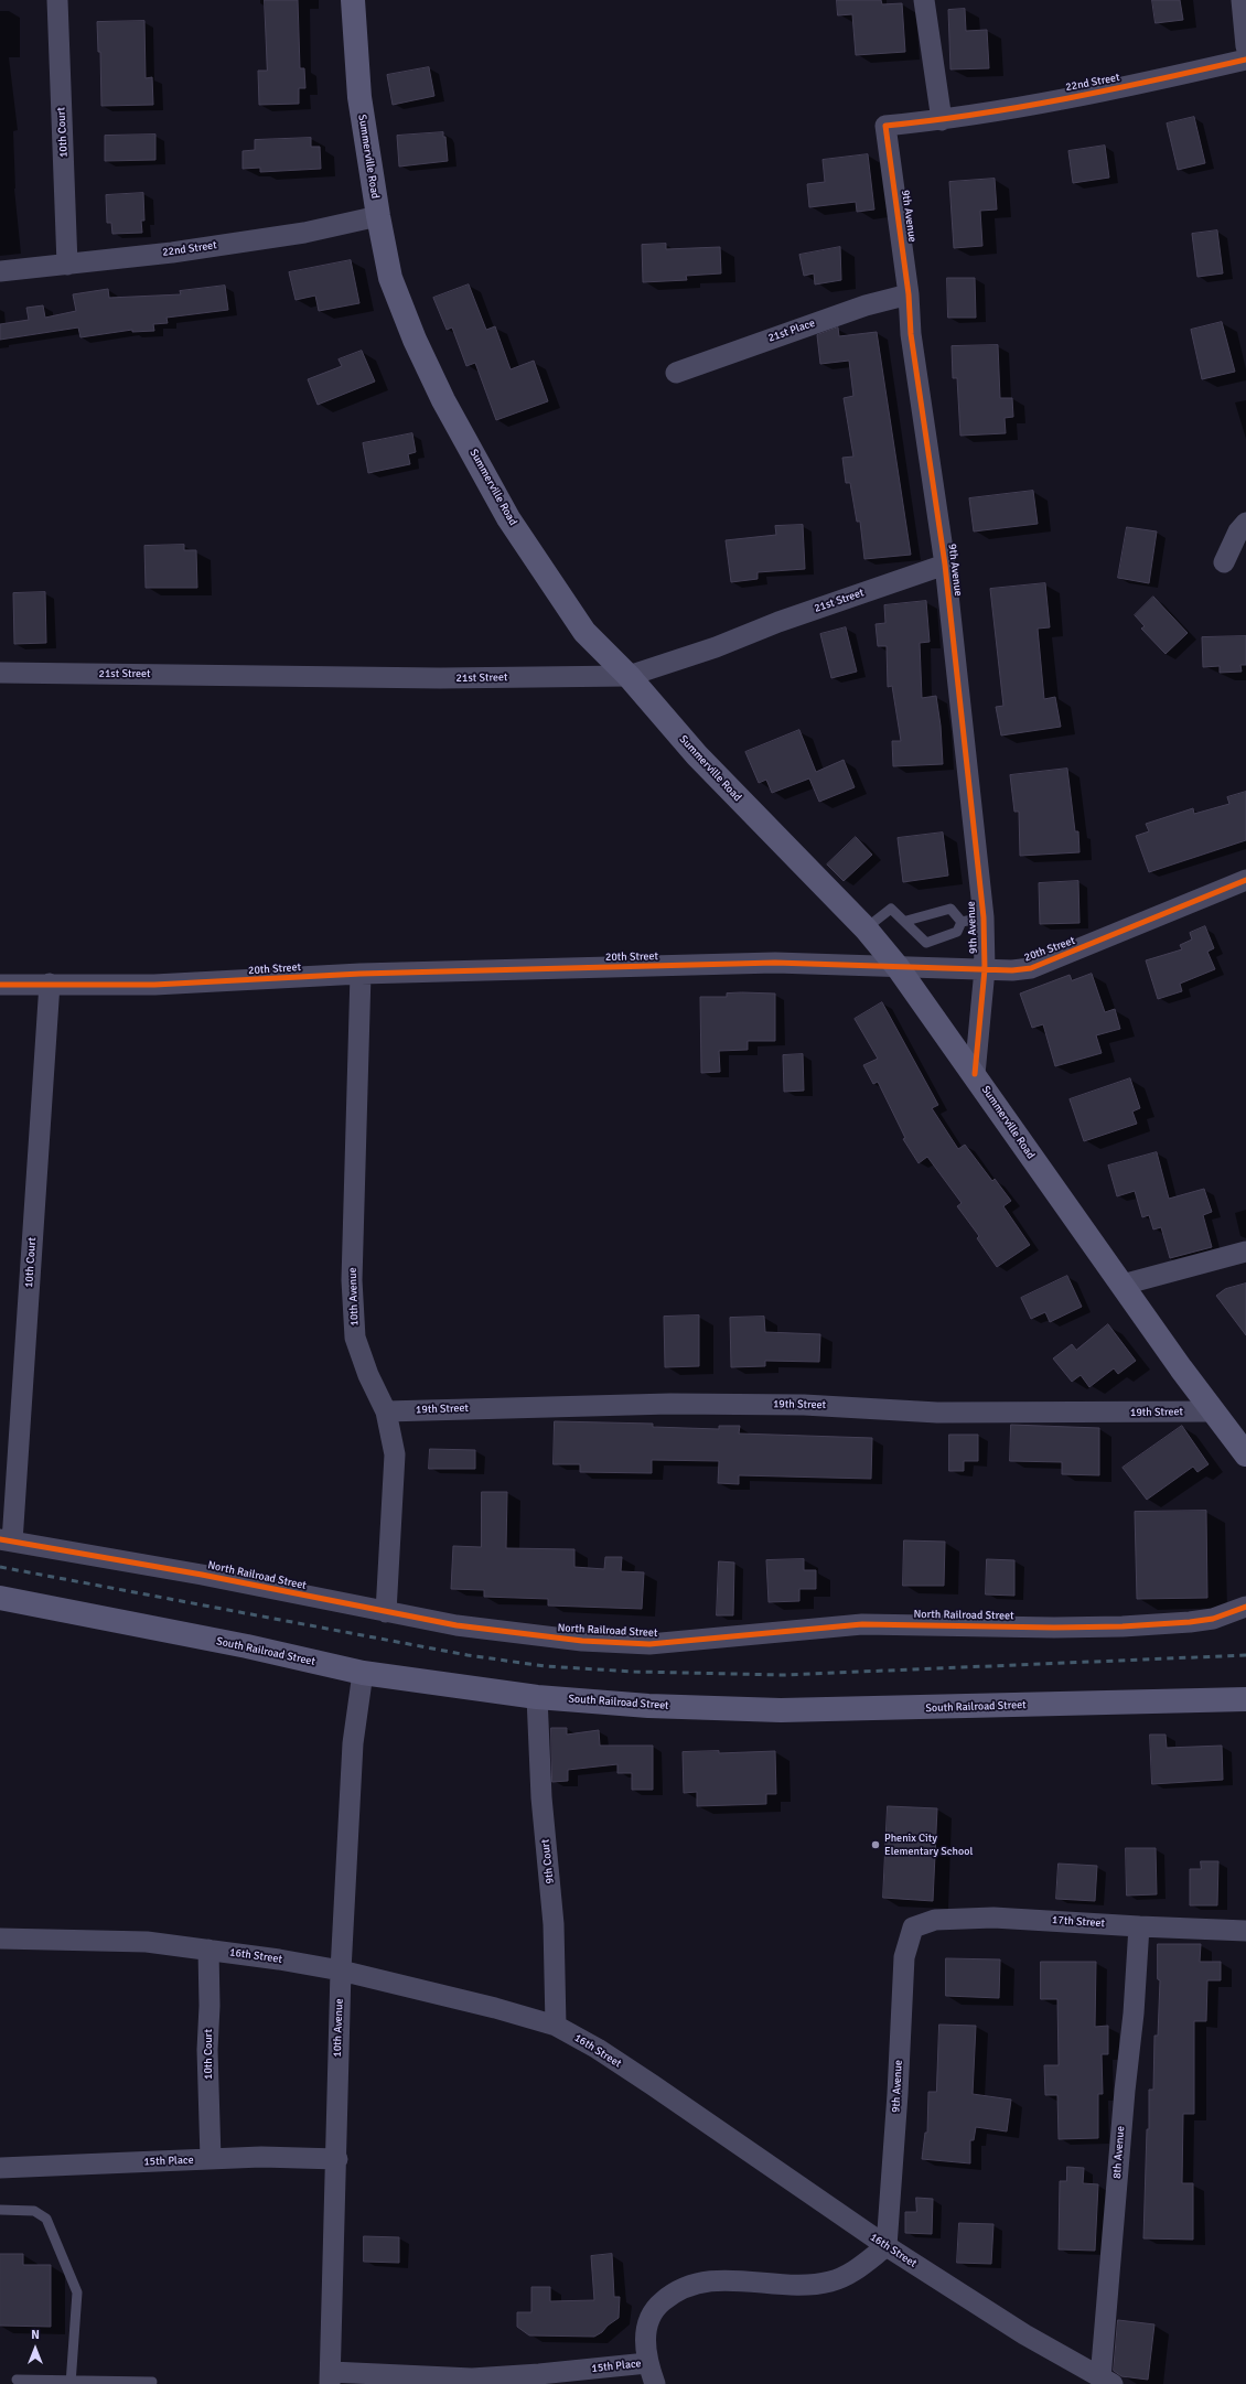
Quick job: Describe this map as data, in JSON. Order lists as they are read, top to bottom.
{
  "streets": {
    "main road": ["Summerville Road", "South Railroad Street"],
    "street": [
      "22nd Street",
      "10th Court",
      "9th Avenue",
      "21st Place",
      "21st Street",
      "20th Street",
      "10th Avenue",
      "19th Street",
      "North Railroad Street",
      "9th Court",
      "17th Street",
      "16th Street",
      "8th Avenue",
      "15th Place"
    ]
  },
  "crossings": [
    ["22nd Street", "10th Court"],
    ["22nd Street", "Summerville Road"],
    ["22nd Street", "9th Avenue"],
    ["10th Court", "20th Street"],
    ["10th Court", "North Railroad Street"],
    ["10th Court", "16th Street"],
    ["10th Court", "15th Place"],
    ["Summerville Road", "9th Avenue"],
    ["Summerville Road", "21st Street"],
    ["Summerville Road", "20th Street"],
    ["Summerville Road", "19th Street"],
    ["9th Avenue", "21st Place"],
    ["9th Avenue", "21st Street"],
    ["9th Avenue", "20th Street"],
    ["9th Avenue", "17th Street"],
    ["9th Avenue", "16th Street"],
    ["9th Avenue", "15th Place"],
    ["20th Street", "10th Avenue"],
    ["10th Avenue", "19th Street"],
    ["10th Avenue", "North Railroad Street"],
    ["10th Avenue", "South Railroad Street"],
    ["10th Avenue", "16th Street"],
    ["10th Avenue", "15th Place"],
    ["South Railroad Street", "9th Court"],
    ["9th Court", "16th Street"],
    ["17th Street", "8th Avenue"],
    ["16th Street", "8th Avenue"],
    ["16th Street", "15th Place"]
  ],
  "places": ["Phenix City Elementary School"],
  "north": "top"
}
